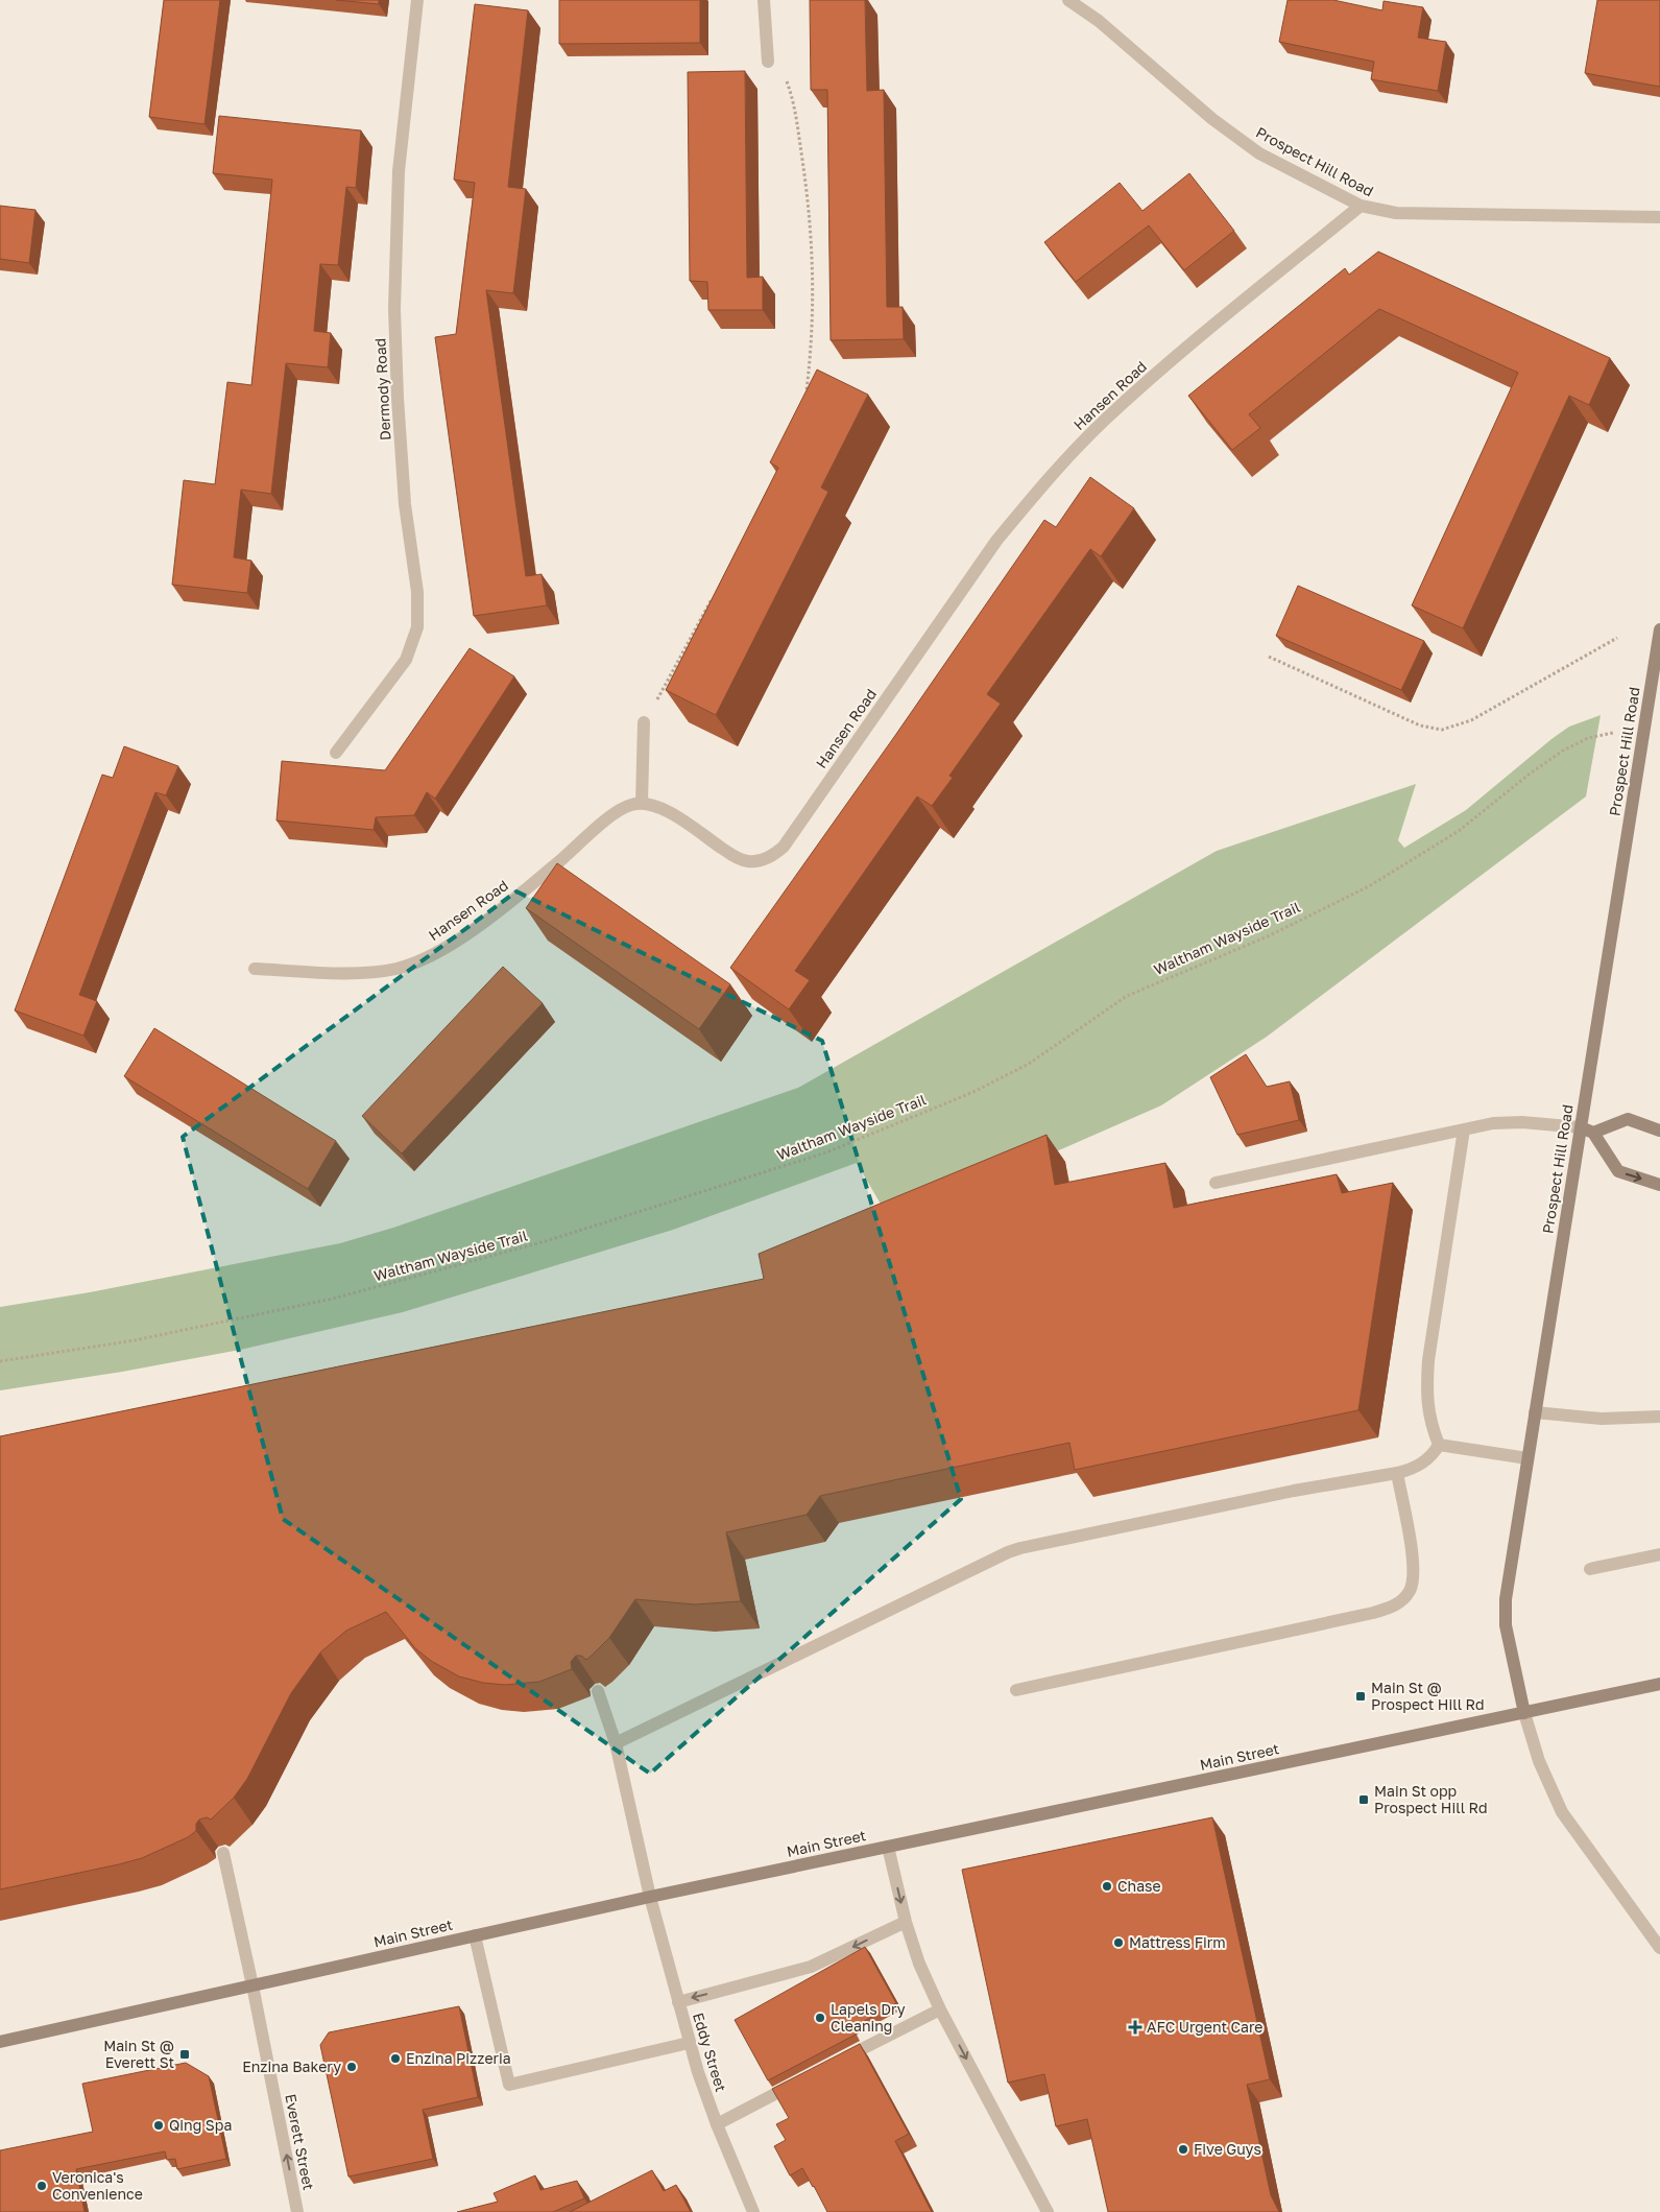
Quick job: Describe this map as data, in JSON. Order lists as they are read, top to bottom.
{
  "streets": {
    "main road": ["Prospect Hill Road", "Main Street"],
    "street": [
      "Dermody Road",
      "Hansen Road",
      "Eddy Street",
      "Everett Street"
    ],
    "path": ["Waltham Wayside Trail"]
  },
  "crossings": [
    ["Prospect Hill Road", "Hansen Road"],
    ["Prospect Hill Road", "Main Street"],
    ["Main Street", "Eddy Street"],
    ["Main Street", "Everett Street"]
  ],
  "one_way": ["Everett Street"],
  "places": {
    "transit": ["Main St @ Prospect Hill Rd", "Main St opp Prospect Hill Rd", "Main St @ Everett St"],
    "other": [
      "Chase",
      "Mattress Firm",
      "Lapels Dry Cleaning",
      "Enzina Pizzeria",
      "Enzina Bakery",
      "Qing Spa",
      "Five Guys",
      "Veronica's Convenience"
    ],
    "health": ["AFC Urgent Care"]
  }
}
